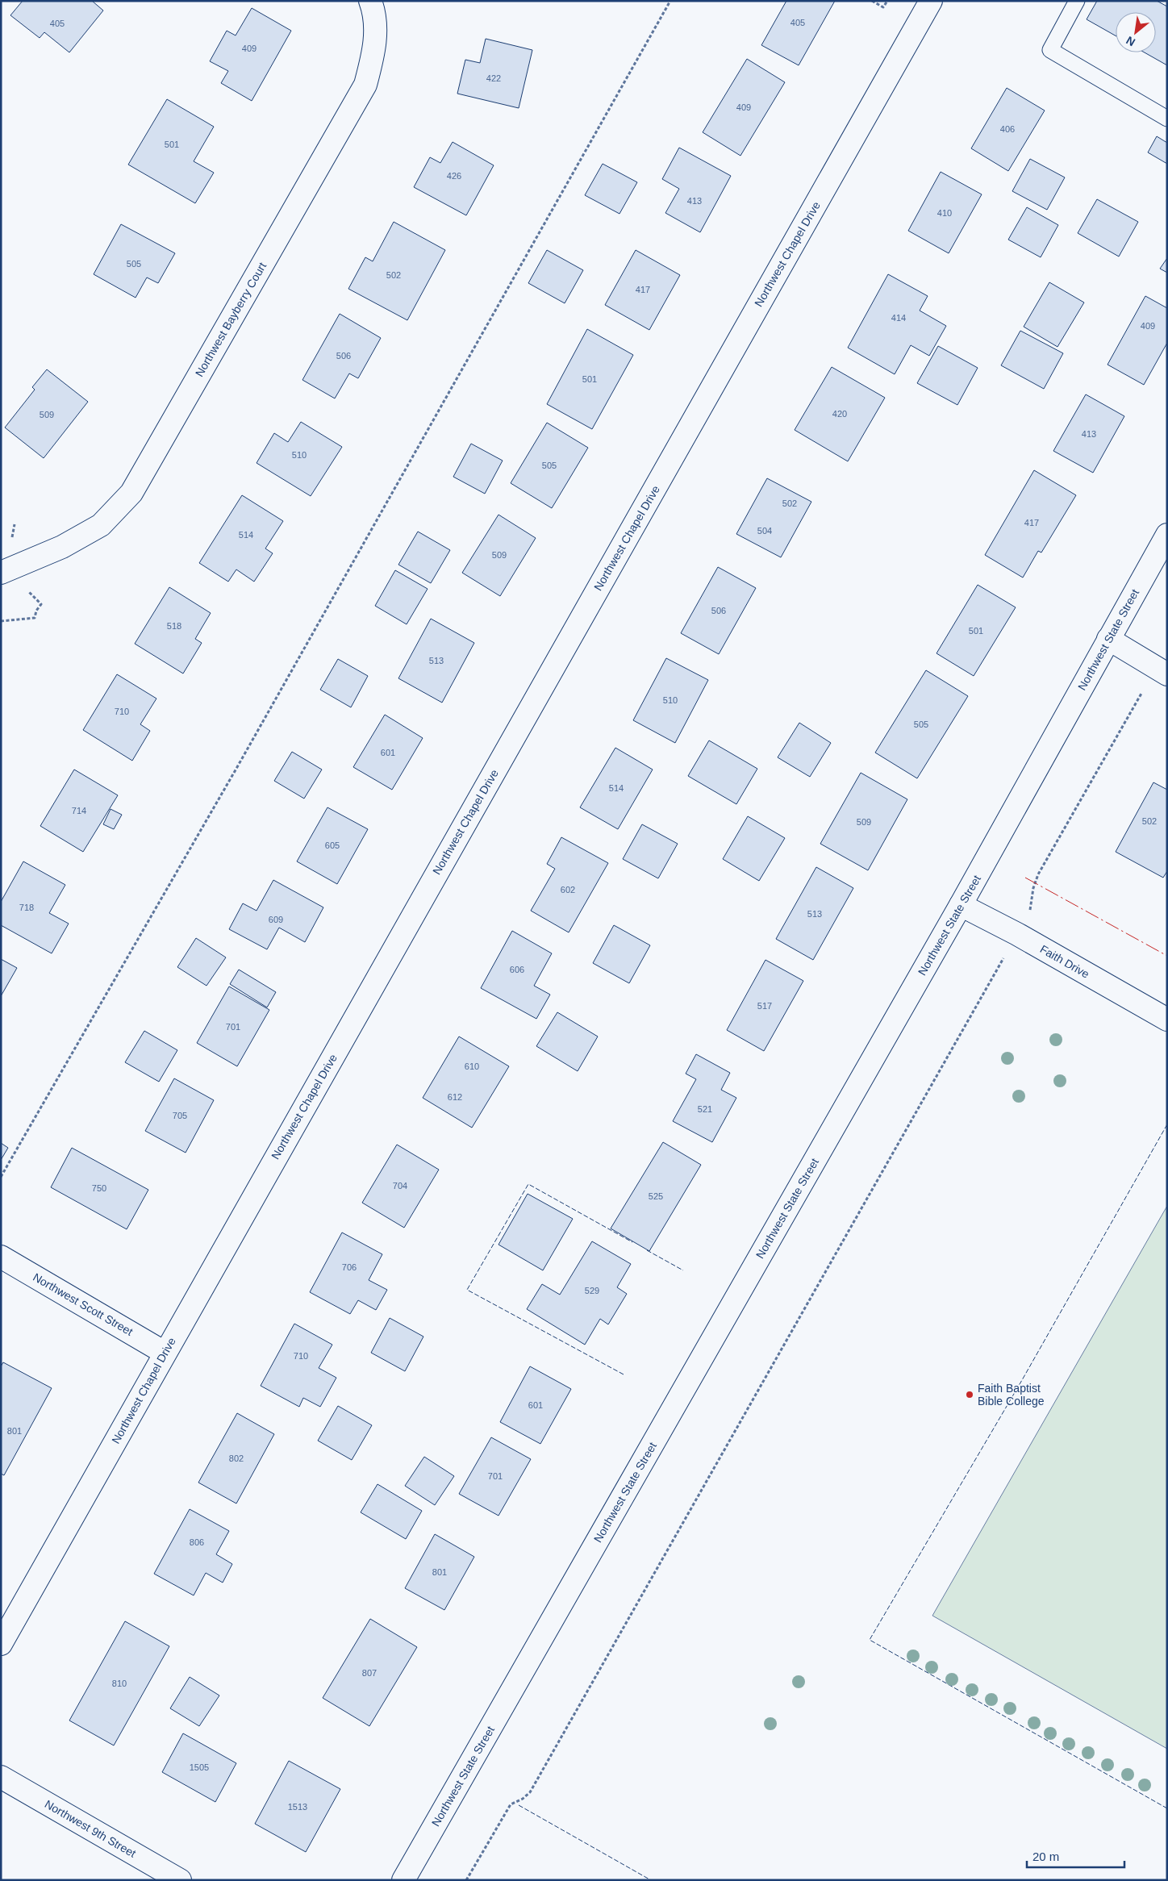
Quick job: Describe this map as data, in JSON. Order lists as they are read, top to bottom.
{
  "streets": {
    "street": [
      "Northwest Chapel Drive",
      "Northwest Bayberry Court",
      "Northwest State Street",
      "Faith Drive",
      "Northwest Scott Street",
      "Northwest 9th Street"
    ]
  },
  "crossings": [
    ["Northwest Chapel Drive", "Northwest Scott Street"],
    ["Northwest State Street", "Faith Drive"]
  ],
  "places": ["Faith Baptist Bible College"],
  "house_numbers": [
    "405",
    "405",
    "409",
    "422",
    "409",
    "406",
    "501",
    "426",
    "413",
    "410",
    "505",
    "502",
    "417",
    "414",
    "409",
    "506",
    "501",
    "420",
    "509",
    "413",
    "510",
    "505",
    "502",
    "417",
    "504",
    "514",
    "509",
    "506",
    "518",
    "501",
    "513",
    "510",
    "710",
    "505",
    "601",
    "514",
    "714",
    "502",
    "509",
    "605",
    "602",
    "718",
    "513",
    "609",
    "606",
    "517",
    "701",
    "610",
    "612",
    "521",
    "705",
    "704",
    "750",
    "525",
    "706",
    "529",
    "710",
    "601",
    "801",
    "802",
    "701",
    "806",
    "801",
    "807",
    "810",
    "1505",
    "1513"
  ],
  "scale_bar": "20 m",
  "north": "bottom left"
}
